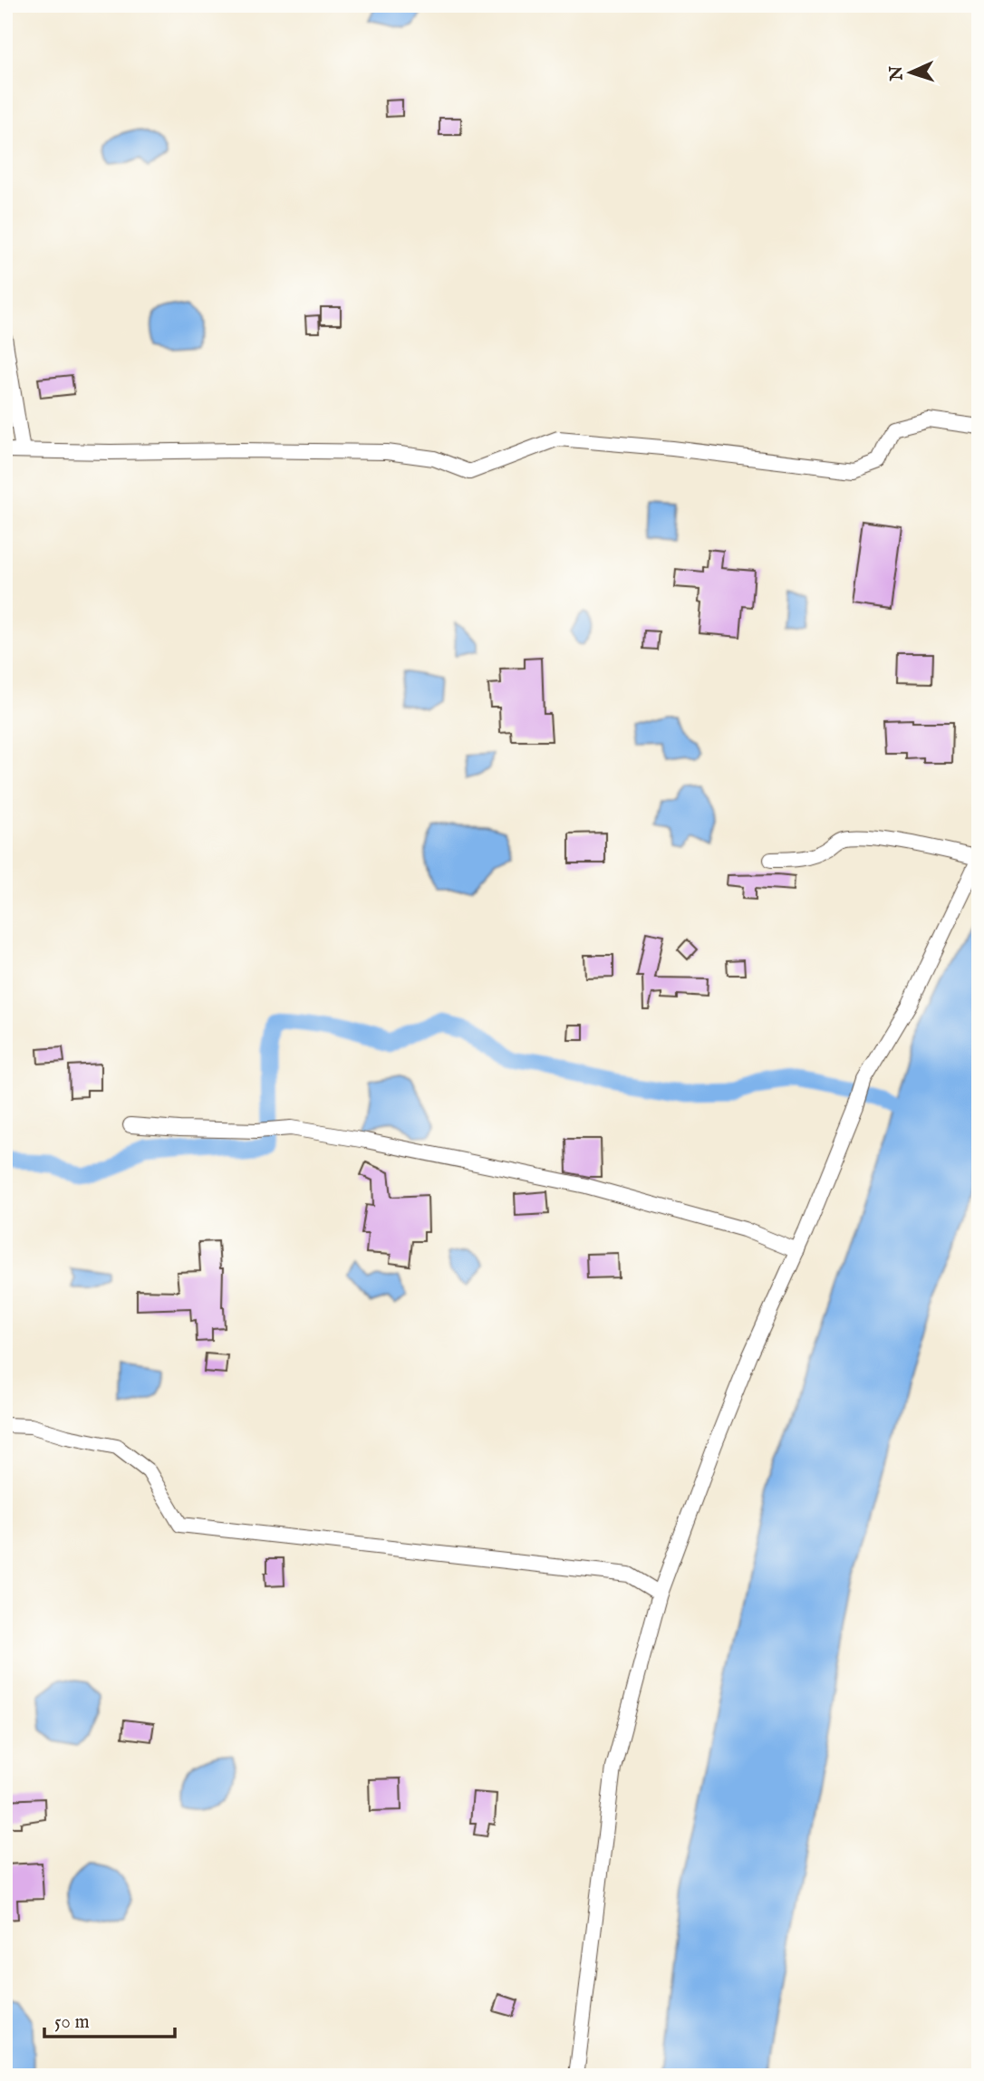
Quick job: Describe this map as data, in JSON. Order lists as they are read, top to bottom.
{
  "scale_bar": "50 m",
  "north": "left"
}
